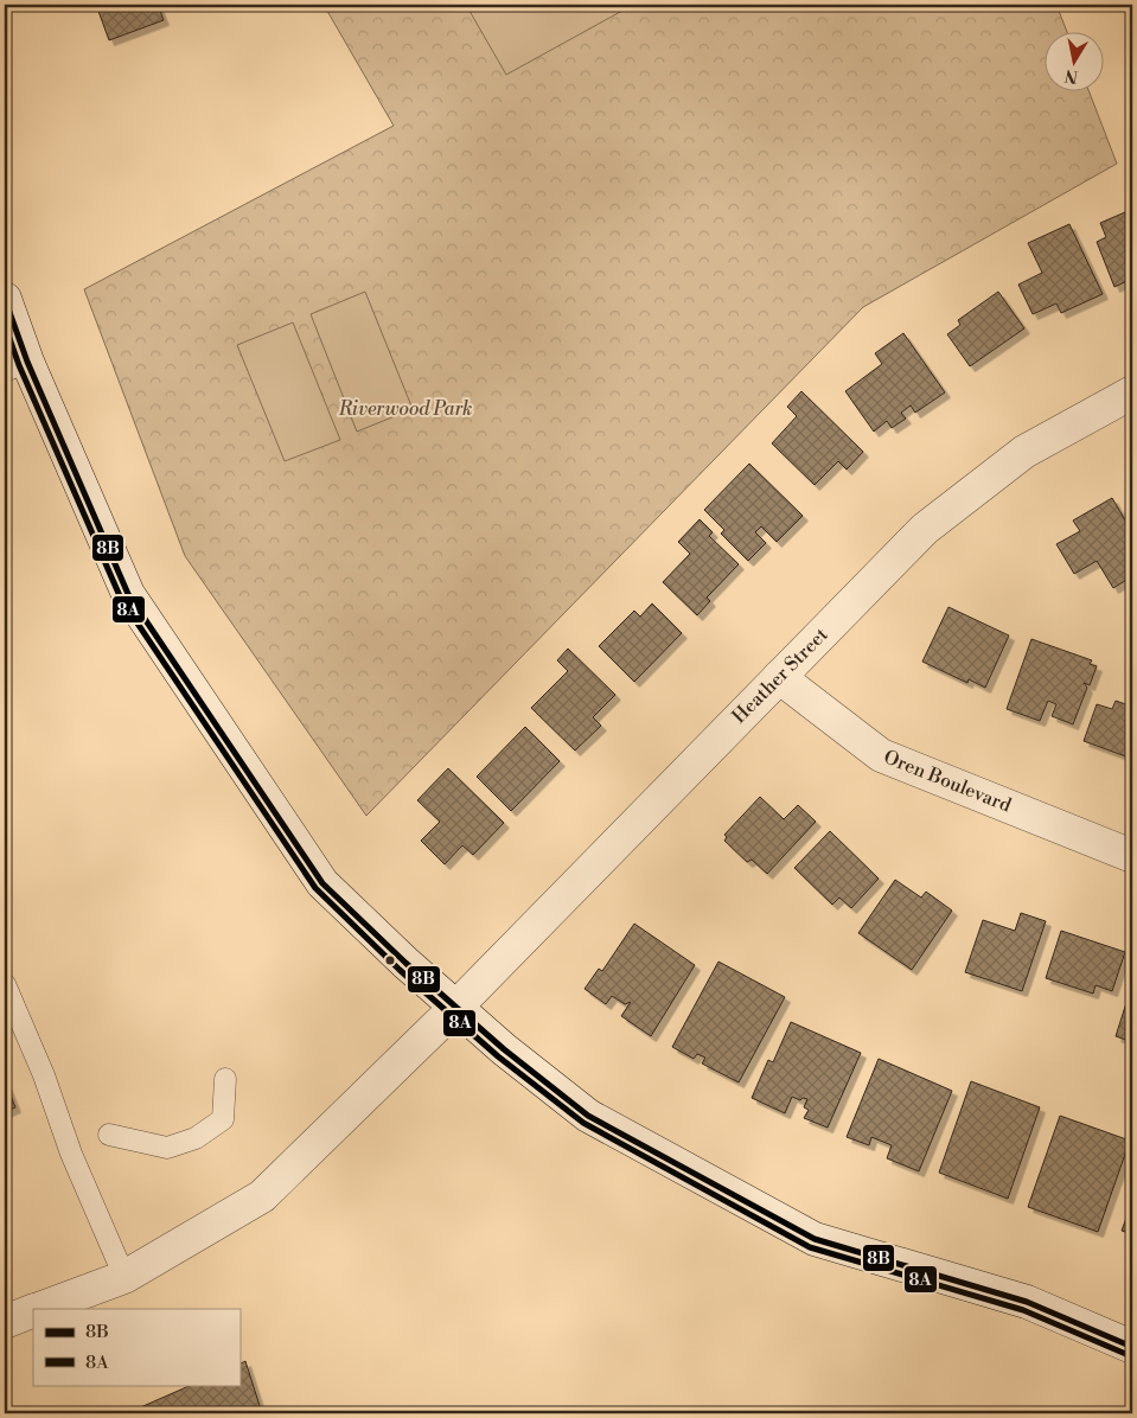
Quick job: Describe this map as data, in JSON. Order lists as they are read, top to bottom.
{
  "streets": {
    "street": ["Heather Street", "Oren Boulevard"]
  },
  "crossings": [
    ["Heather Street", "Oren Boulevard"]
  ],
  "parks": ["Riverwood Park"],
  "lines": ["transit line 8B", "transit line 8A"],
  "legend": ["8B", "8A"],
  "north": "bottom"
}
